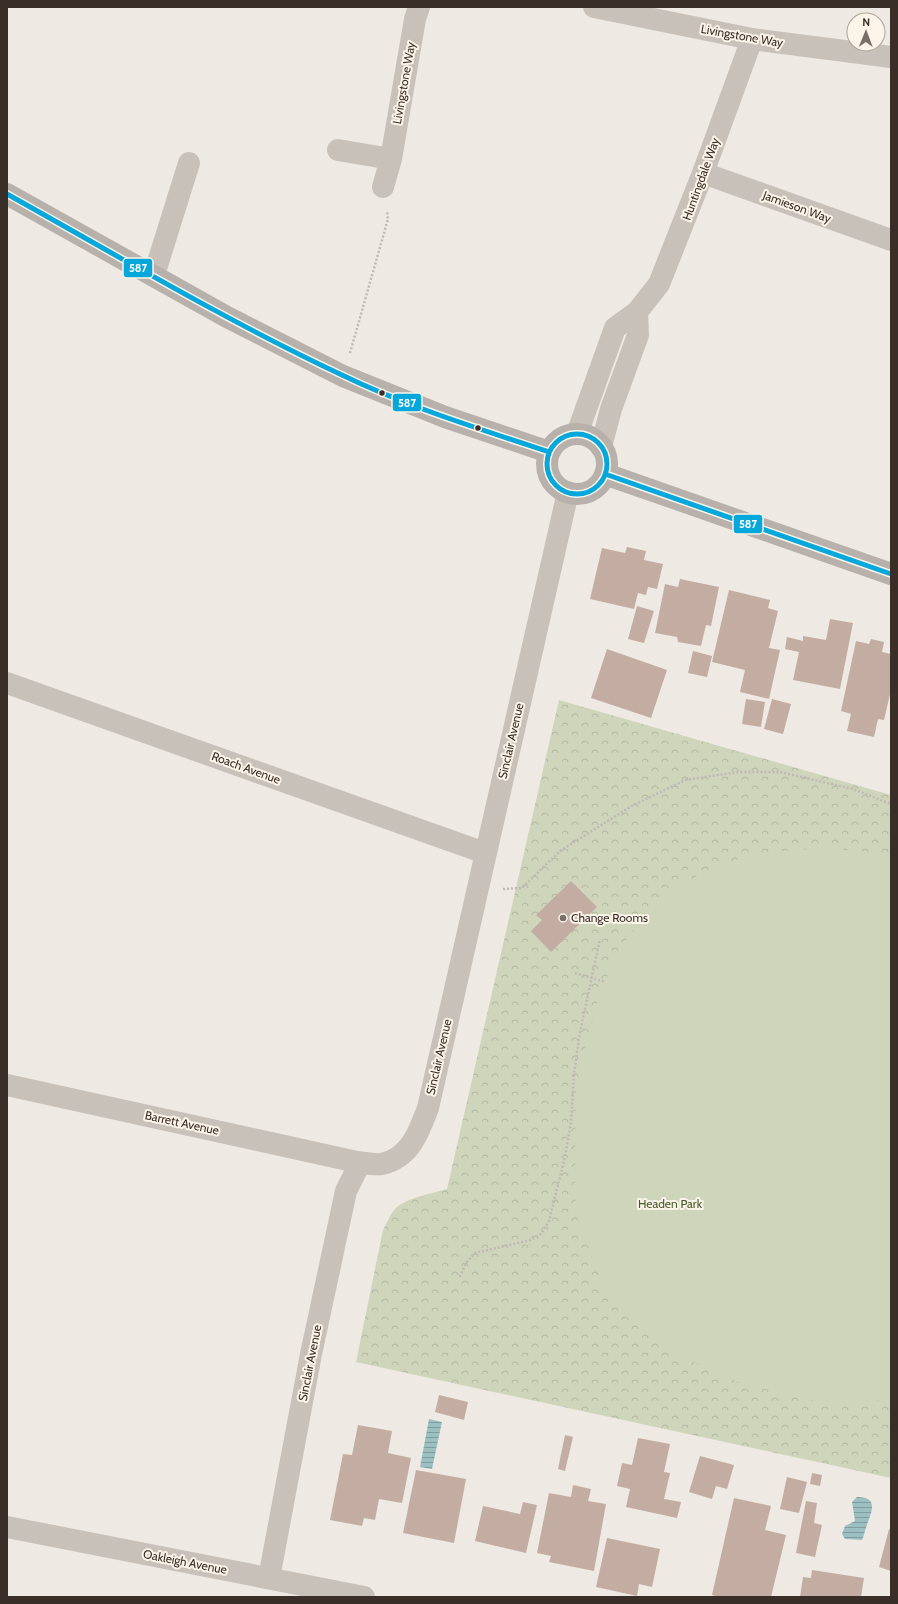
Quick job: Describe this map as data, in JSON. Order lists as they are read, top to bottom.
{
  "streets": {
    "street": [
      "Livingstone Way",
      "Huntingdale Way",
      "Jamieson Way",
      "Sinclair Avenue",
      "Roach Avenue",
      "Barrett Avenue",
      "Oakleigh Avenue"
    ]
  },
  "crossings": [
    ["Livingstone Way", "Huntingdale Way"],
    ["Huntingdale Way", "Jamieson Way"],
    ["Huntingdale Way", "Sinclair Avenue"],
    ["Sinclair Avenue", "Roach Avenue"],
    ["Sinclair Avenue", "Barrett Avenue"],
    ["Sinclair Avenue", "Oakleigh Avenue"]
  ],
  "parks": ["Headen Park"],
  "places": ["Change Rooms"],
  "lines": ["transit line 587"],
  "north": "top"
}
